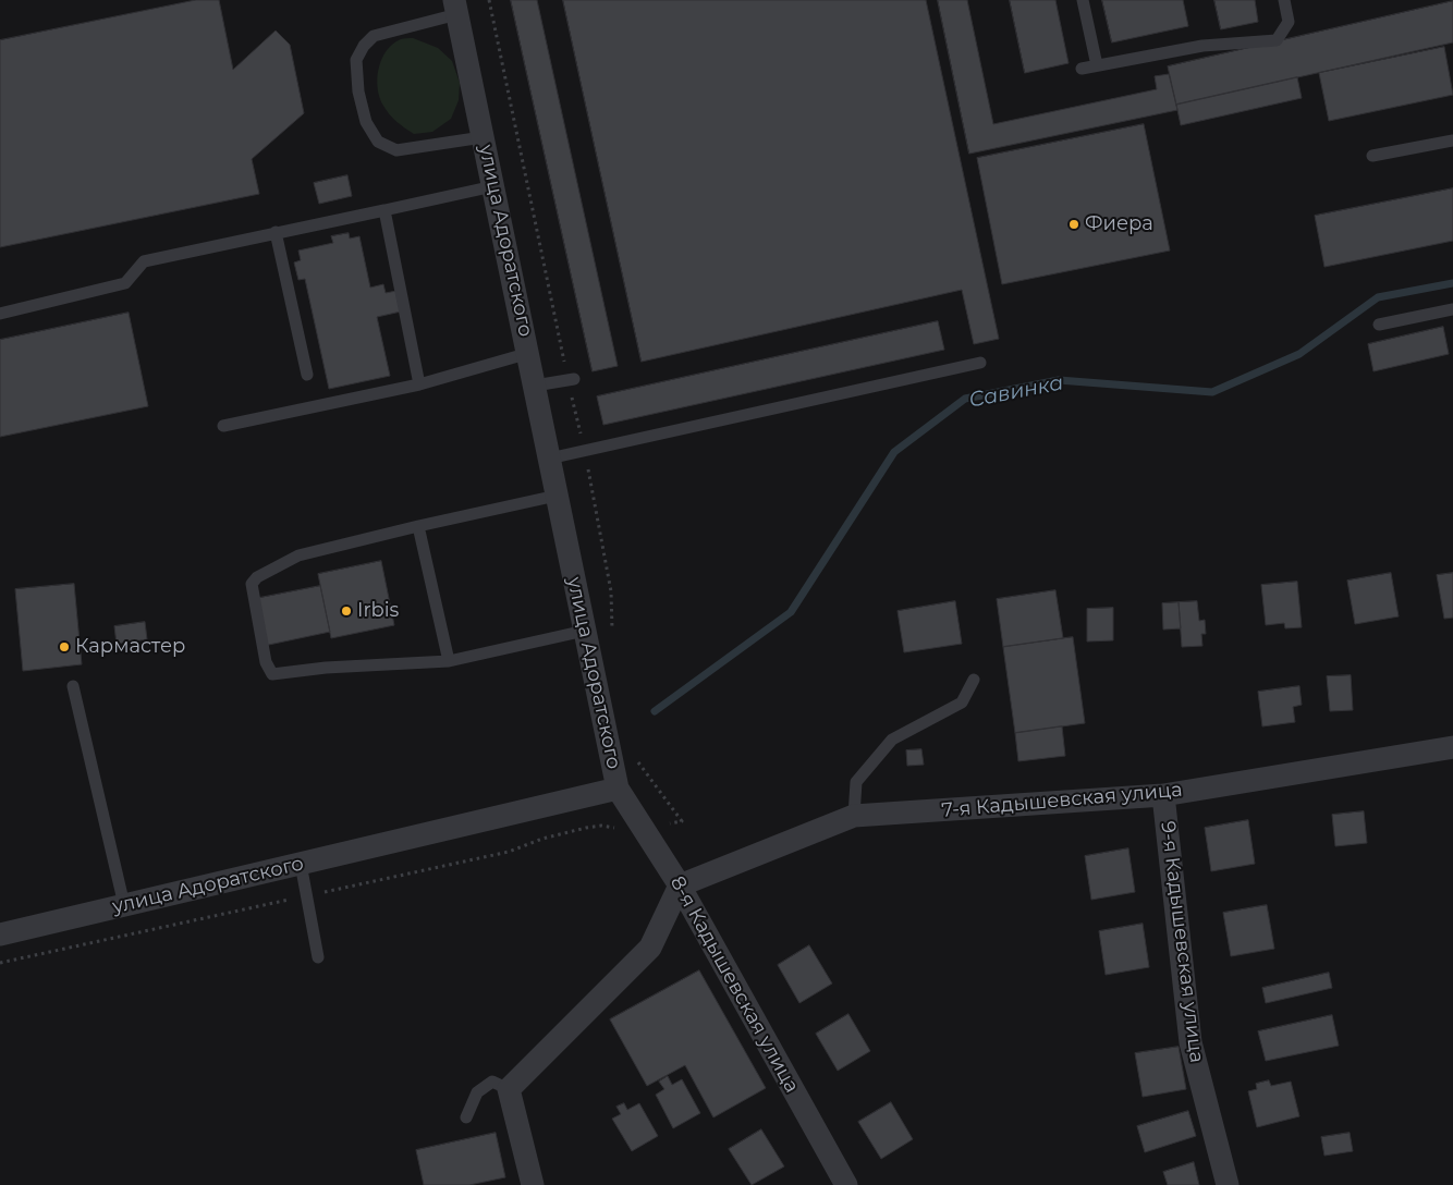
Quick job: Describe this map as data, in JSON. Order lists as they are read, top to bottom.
{
  "streets": {
    "street": [
      "улица Адоратского",
      "7-я Кадышевская улица",
      "9-я Кадышевская улица",
      "8-я Кадышевская улица"
    ]
  },
  "crossings": [
    ["улица Адоратского", "8-я Кадышевская улица"],
    ["7-я Кадышевская улица", "9-я Кадышевская улица"],
    ["7-я Кадышевская улица", "8-я Кадышевская улица"]
  ],
  "water": ["Савинка"],
  "places": ["Фиера", "Irbis", "Кармастер"]
}
